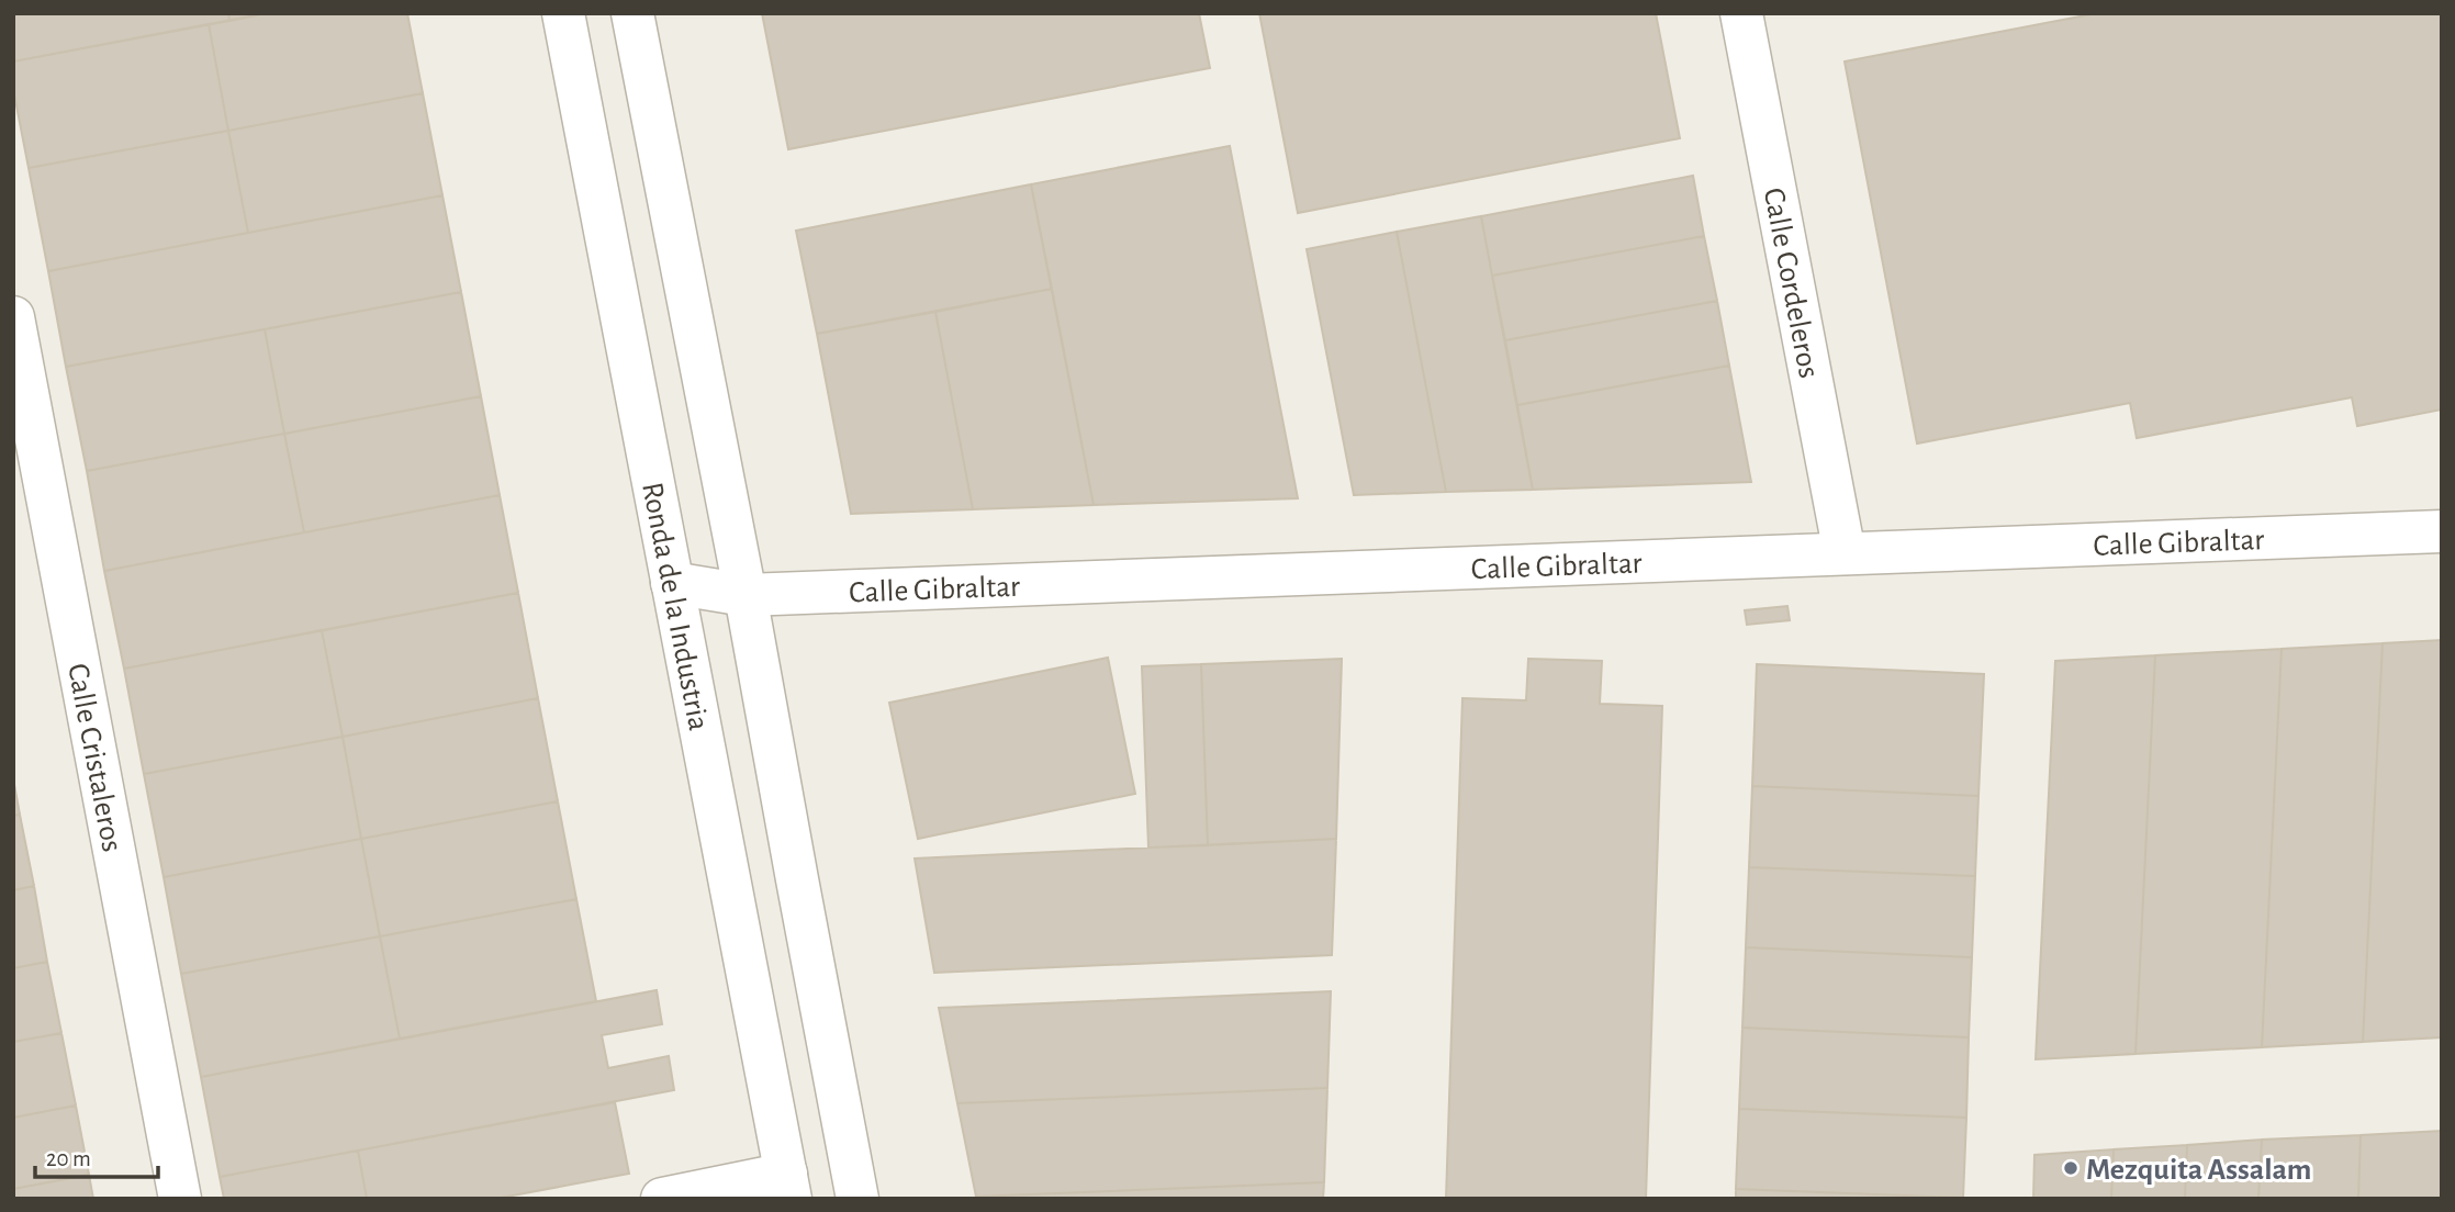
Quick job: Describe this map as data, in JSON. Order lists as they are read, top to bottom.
{
  "streets": {
    "street": [
      "Calle Cordeleros",
      "Calle Gibraltar",
      "Ronda de la Industria",
      "Calle Cristaleros"
    ]
  },
  "crossings": [
    ["Calle Cordeleros", "Calle Gibraltar"],
    ["Calle Gibraltar", "Ronda de la Industria"]
  ],
  "places": ["Mezquita Assalam"],
  "scale_bar": "20 m"
}
